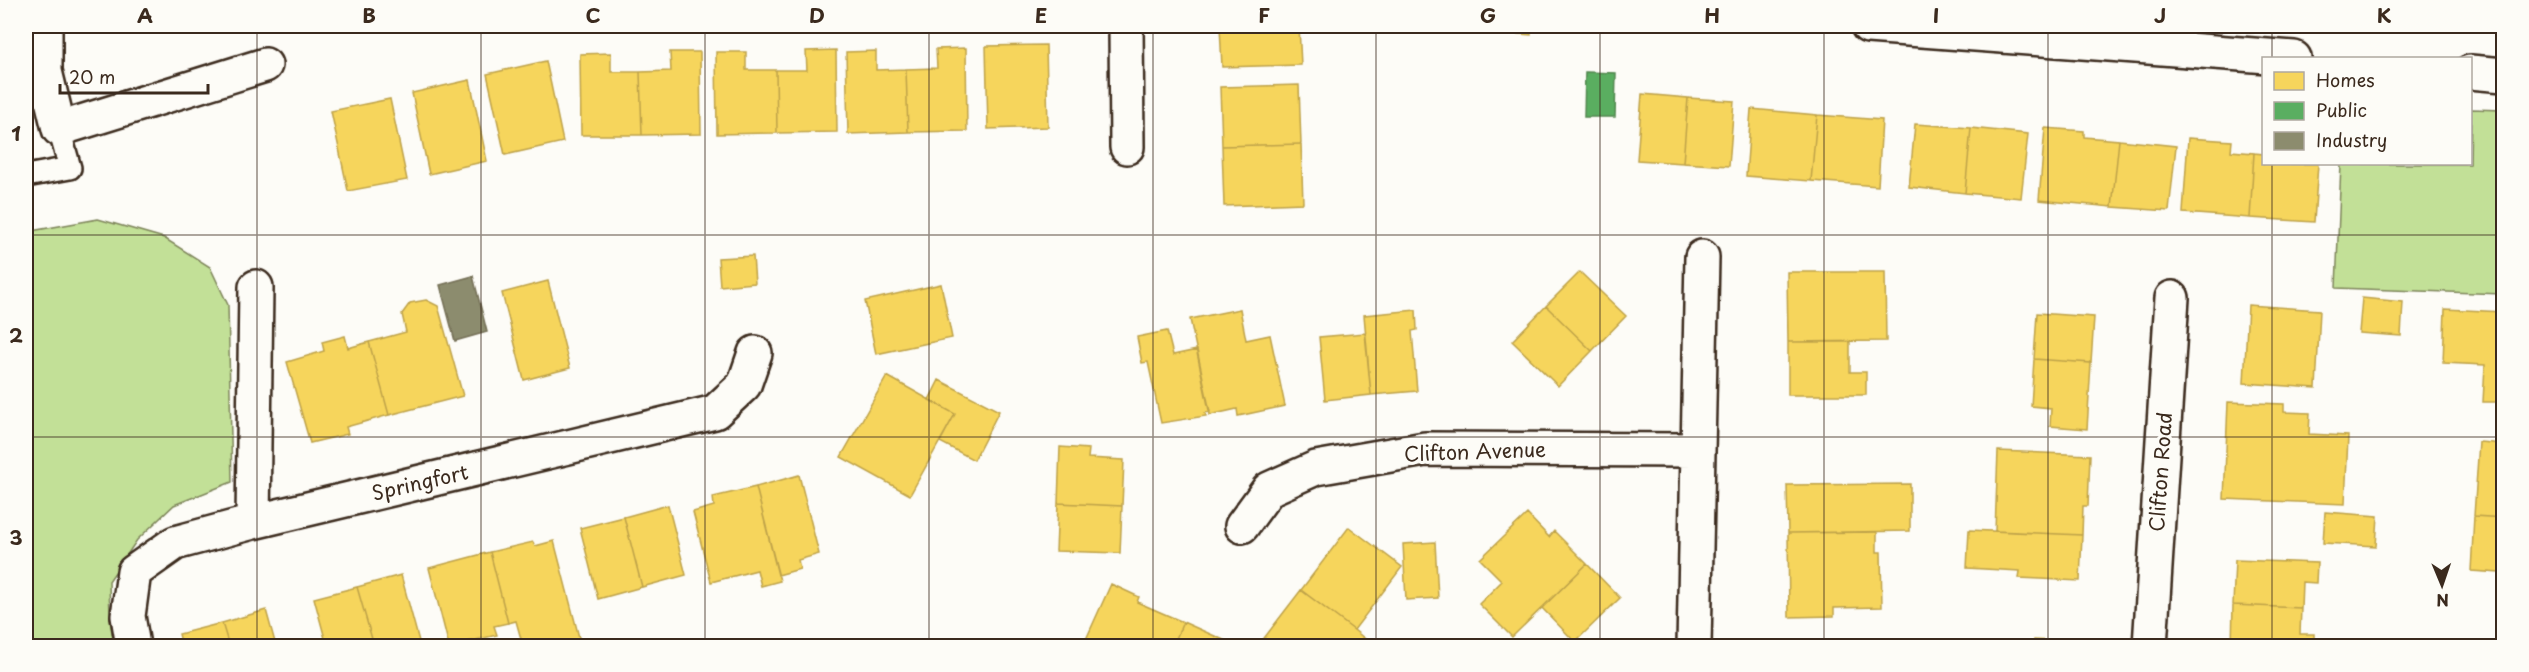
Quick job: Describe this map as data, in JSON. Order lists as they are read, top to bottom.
{
  "streets": {
    "street": ["Clifton Avenue", "Clifton Road", "Springfort"]
  },
  "legend": ["Homes", "Public", "Industry"],
  "scale_bar": "20 m",
  "north": "bottom",
  "grid": {
    "columns": [
      "A",
      "B",
      "C",
      "D",
      "E",
      "F",
      "G",
      "H",
      "I",
      "J",
      "K"
    ],
    "rows": ["1", "2", "3"]
  }
}
